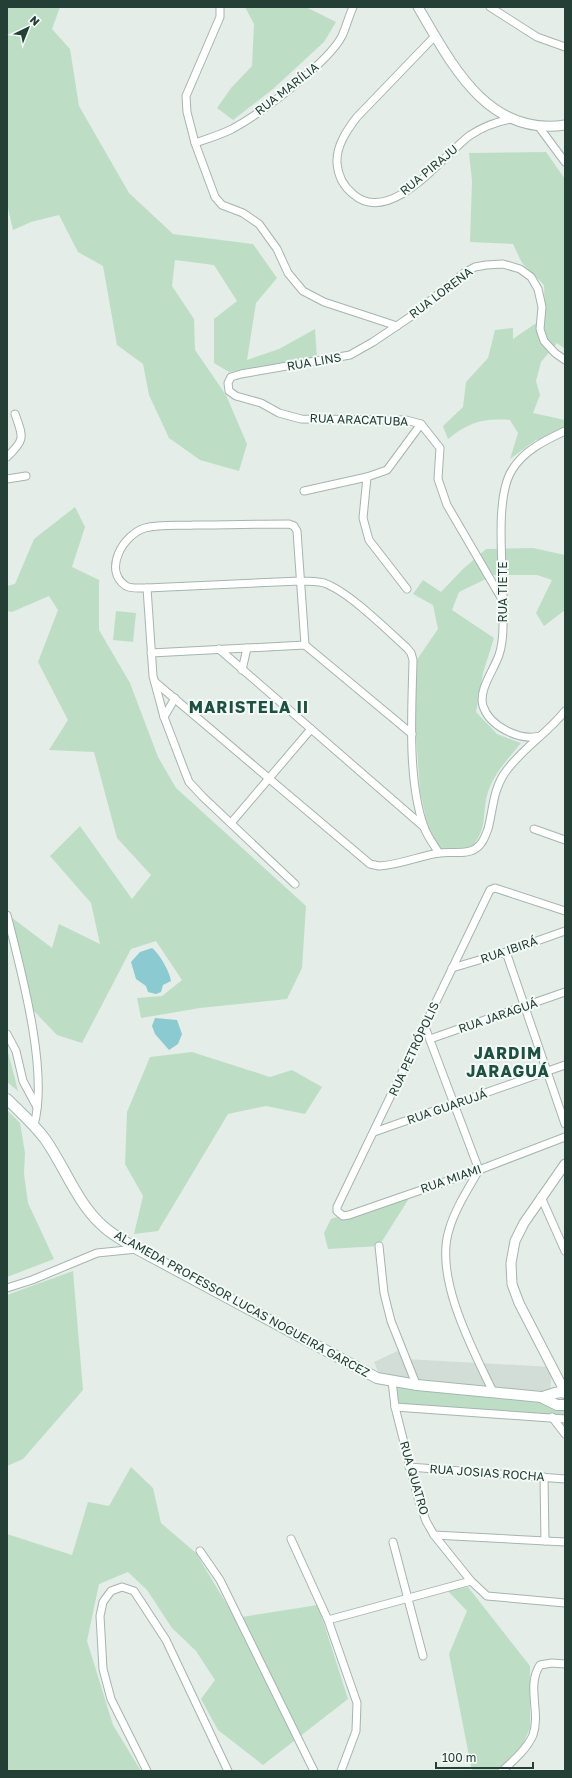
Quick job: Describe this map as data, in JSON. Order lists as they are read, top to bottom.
{
  "streets": {
    "main road": ["ALAMEDA PROFESSOR LUCAS NOGUEIRA GARCEZ"],
    "street": [
      "RUA MARÍLIA",
      "RUA PIRAJU",
      "RUA LORENA",
      "RUA LINS",
      "RUA ARACATUBA",
      "RUA TIETE",
      "RUA IBIRÁ",
      "RUA JARAGUÁ",
      "RUA PETRÓPOLIS",
      "RUA GUARUJÁ",
      "RUA MIAMI",
      "RUA JOSIAS ROCHA",
      "RUA QUATRO"
    ]
  },
  "crossings": [
    ["RUA LORENA", "RUA LINS"],
    ["RUA LINS", "RUA ARACATUBA"],
    ["RUA ARACATUBA", "RUA TIETE"],
    ["RUA IBIRÁ", "RUA PETRÓPOLIS"],
    ["RUA PETRÓPOLIS", "RUA GUARUJÁ"],
    ["RUA PETRÓPOLIS", "RUA MIAMI"],
    ["ALAMEDA PROFESSOR LUCAS NOGUEIRA GARCEZ", "RUA QUATRO"],
    ["RUA JOSIAS ROCHA", "RUA QUATRO"]
  ],
  "districts": ["MARISTELA II", "JARDIM JARAGUÁ"],
  "scale_bar": "100 m",
  "north": "top right"
}
